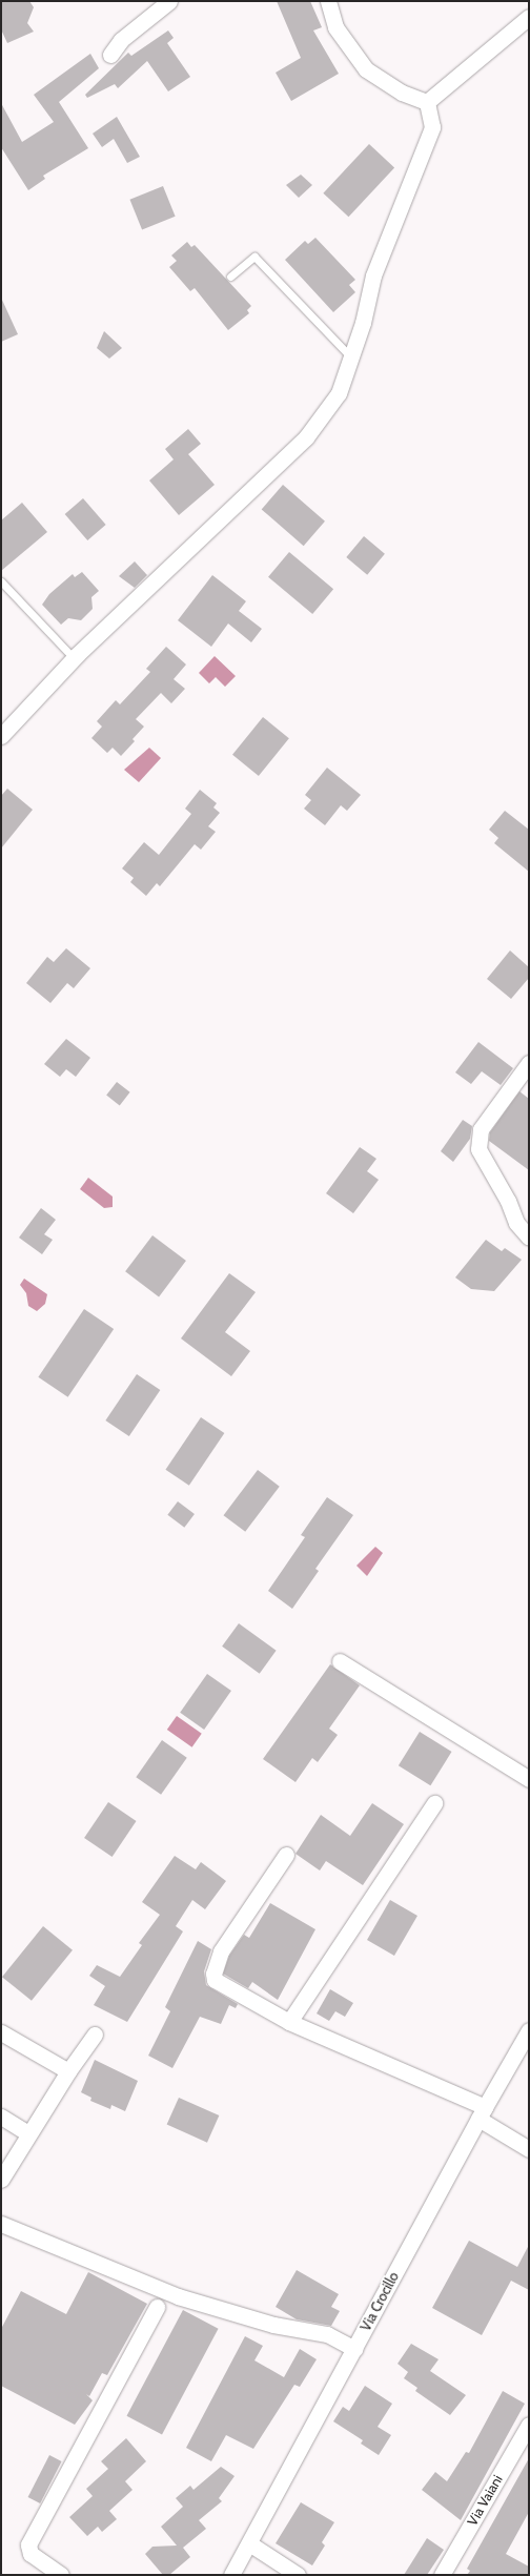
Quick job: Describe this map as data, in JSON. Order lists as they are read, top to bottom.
{
  "streets": {
    "street": ["Via Crocillo", "Via Vaiani"]
  }
}
